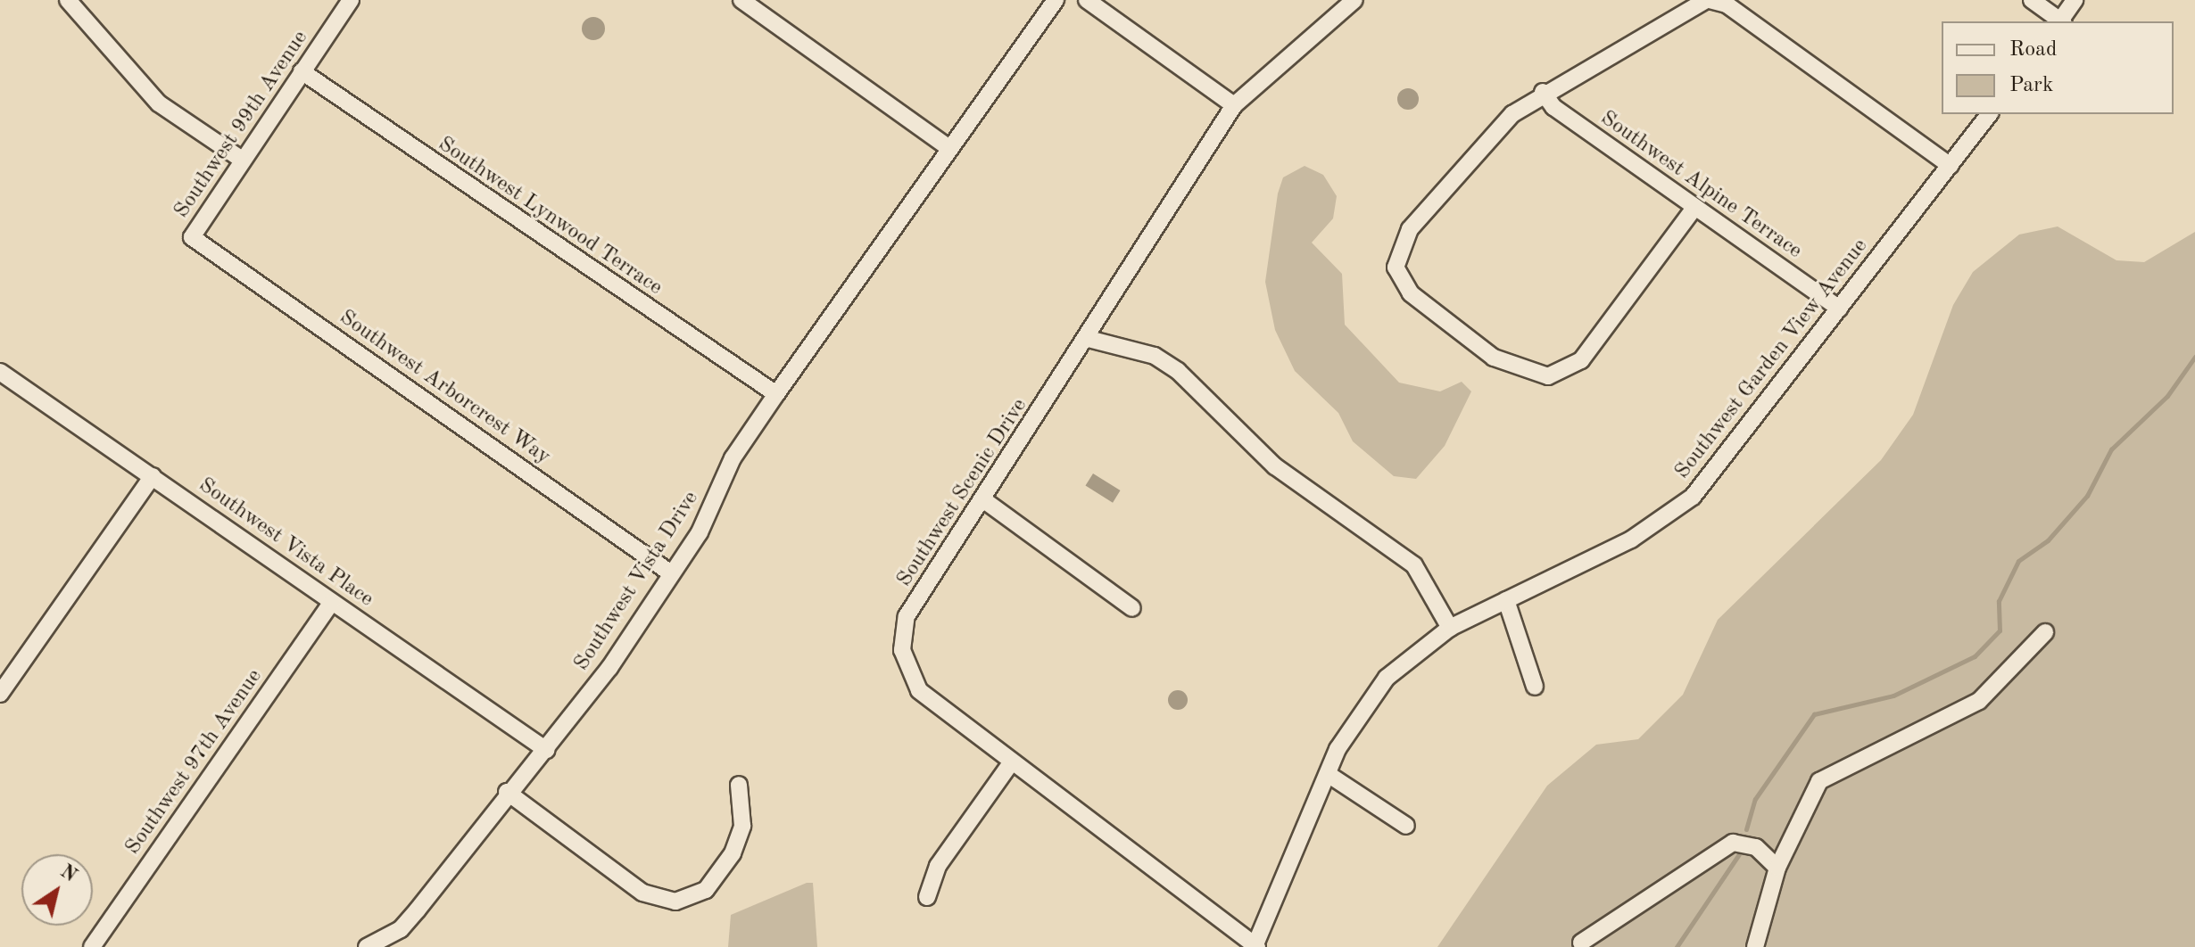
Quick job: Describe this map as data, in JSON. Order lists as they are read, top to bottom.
{
  "streets": {
    "street": [
      "Southwest 99th Avenue",
      "Southwest Alpine Terrace",
      "Southwest Lynwood Terrace",
      "Southwest Garden View Avenue",
      "Southwest Arborcrest Way",
      "Southwest Scenic Drive",
      "Southwest Vista Place",
      "Southwest Vista Drive",
      "Southwest 97th Avenue"
    ]
  },
  "crossings": [
    ["Southwest 99th Avenue", "Southwest Lynwood Terrace"],
    ["Southwest 99th Avenue", "Southwest Arborcrest Way"],
    ["Southwest Alpine Terrace", "Southwest Garden View Avenue"],
    ["Southwest Lynwood Terrace", "Southwest Vista Drive"],
    ["Southwest Garden View Avenue", "Southwest Scenic Drive"],
    ["Southwest Arborcrest Way", "Southwest Vista Drive"],
    ["Southwest Vista Place", "Southwest Vista Drive"],
    ["Southwest Vista Place", "Southwest 97th Avenue"]
  ],
  "legend": ["Road", "Park"],
  "north": "top right"
}
